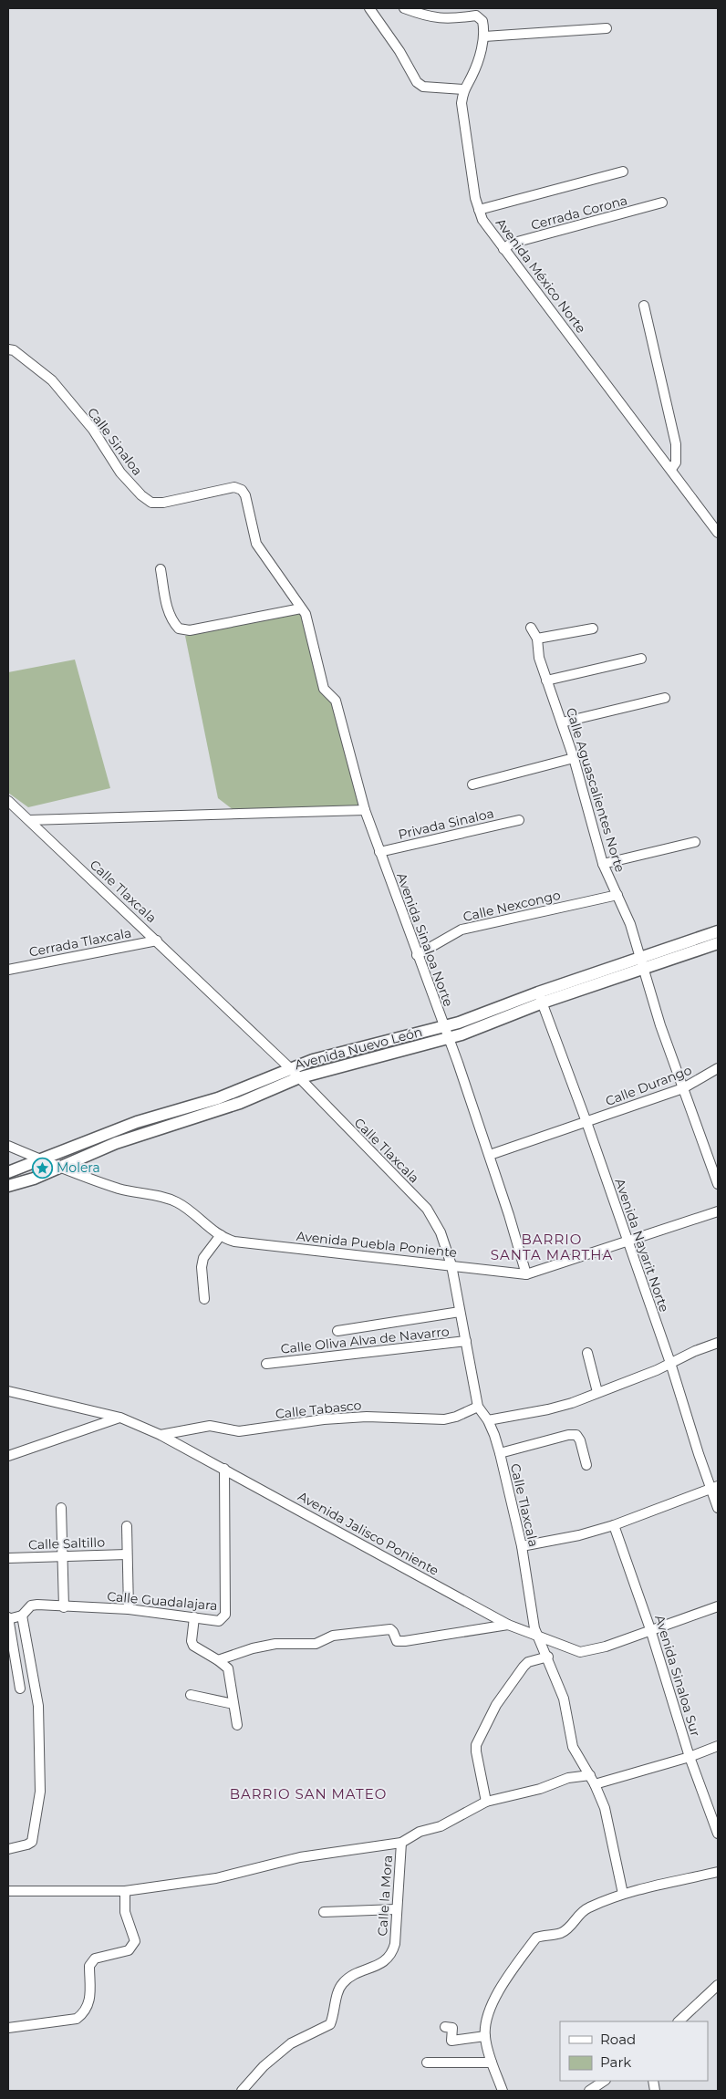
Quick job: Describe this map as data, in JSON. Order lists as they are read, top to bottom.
{
  "streets": {
    "main road": ["Avenida Nuevo León"],
    "street": [
      "Cerrada Corona",
      "Avenida México Norte",
      "Calle Sinaloa",
      "Calle Aguascalientes Norte",
      "Privada Sinaloa",
      "Calle Tlaxcala",
      "Calle Nexcongo",
      "Avenida Sinaloa Norte",
      "Cerrada Tlaxcala",
      "Calle Durango",
      "Avenida Puebla Poniente",
      "Avenida Nayarit Norte",
      "Calle Oliva Alva de Navarro",
      "Calle Tabasco",
      "Avenida Jalisco Poniente",
      "Calle Saltillo",
      "Calle Guadalajara",
      "Avenida Sinaloa Sur",
      "Calle la Mora"
    ]
  },
  "crossings": [
    ["Cerrada Corona", "Avenida México Norte"],
    ["Calle Sinaloa", "Avenida Sinaloa Norte"],
    ["Calle Aguascalientes Norte", "Calle Nexcongo"],
    ["Calle Aguascalientes Norte", "Avenida Nuevo León"],
    ["Calle Aguascalientes Norte", "Calle Durango"],
    ["Privada Sinaloa", "Avenida Sinaloa Norte"],
    ["Calle Tlaxcala", "Cerrada Tlaxcala"],
    ["Calle Tlaxcala", "Avenida Nuevo León"],
    ["Calle Tlaxcala", "Avenida Puebla Poniente"],
    ["Calle Tlaxcala", "Calle Oliva Alva de Navarro"],
    ["Calle Tlaxcala", "Calle Tabasco"],
    ["Calle Tlaxcala", "Avenida Jalisco Poniente"],
    ["Calle Nexcongo", "Avenida Sinaloa Norte"],
    ["Avenida Sinaloa Norte", "Avenida Nuevo León"],
    ["Avenida Sinaloa Norte", "Calle Durango"],
    ["Avenida Sinaloa Norte", "Avenida Puebla Poniente"],
    ["Avenida Nuevo León", "Avenida Puebla Poniente"],
    ["Avenida Nuevo León", "Avenida Nayarit Norte"],
    ["Calle Durango", "Avenida Nayarit Norte"],
    ["Avenida Puebla Poniente", "Avenida Nayarit Norte"],
    ["Calle Tabasco", "Avenida Jalisco Poniente"],
    ["Avenida Jalisco Poniente", "Calle Guadalajara"],
    ["Avenida Jalisco Poniente", "Avenida Sinaloa Sur"]
  ],
  "districts": ["BARRIO SANTA MARTHA", "BARRIO SAN MATEO"],
  "places": {
    "place": ["Molera"]
  },
  "legend": ["Road", "Park"]
}
